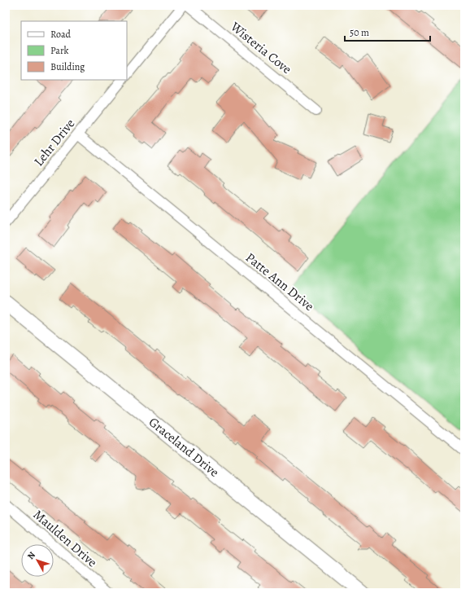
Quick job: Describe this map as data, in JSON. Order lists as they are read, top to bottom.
{
  "streets": {
    "street": [
      "Wisteria Cove",
      "Lehr Drive",
      "Patte Ann Drive",
      "Graceland Drive",
      "Maulden Drive"
    ]
  },
  "crossings": [
    ["Lehr Drive", "Patte Ann Drive"]
  ],
  "legend": ["Road", "Park", "Building"],
  "scale_bar": "50 m",
  "north": "top left"
}
